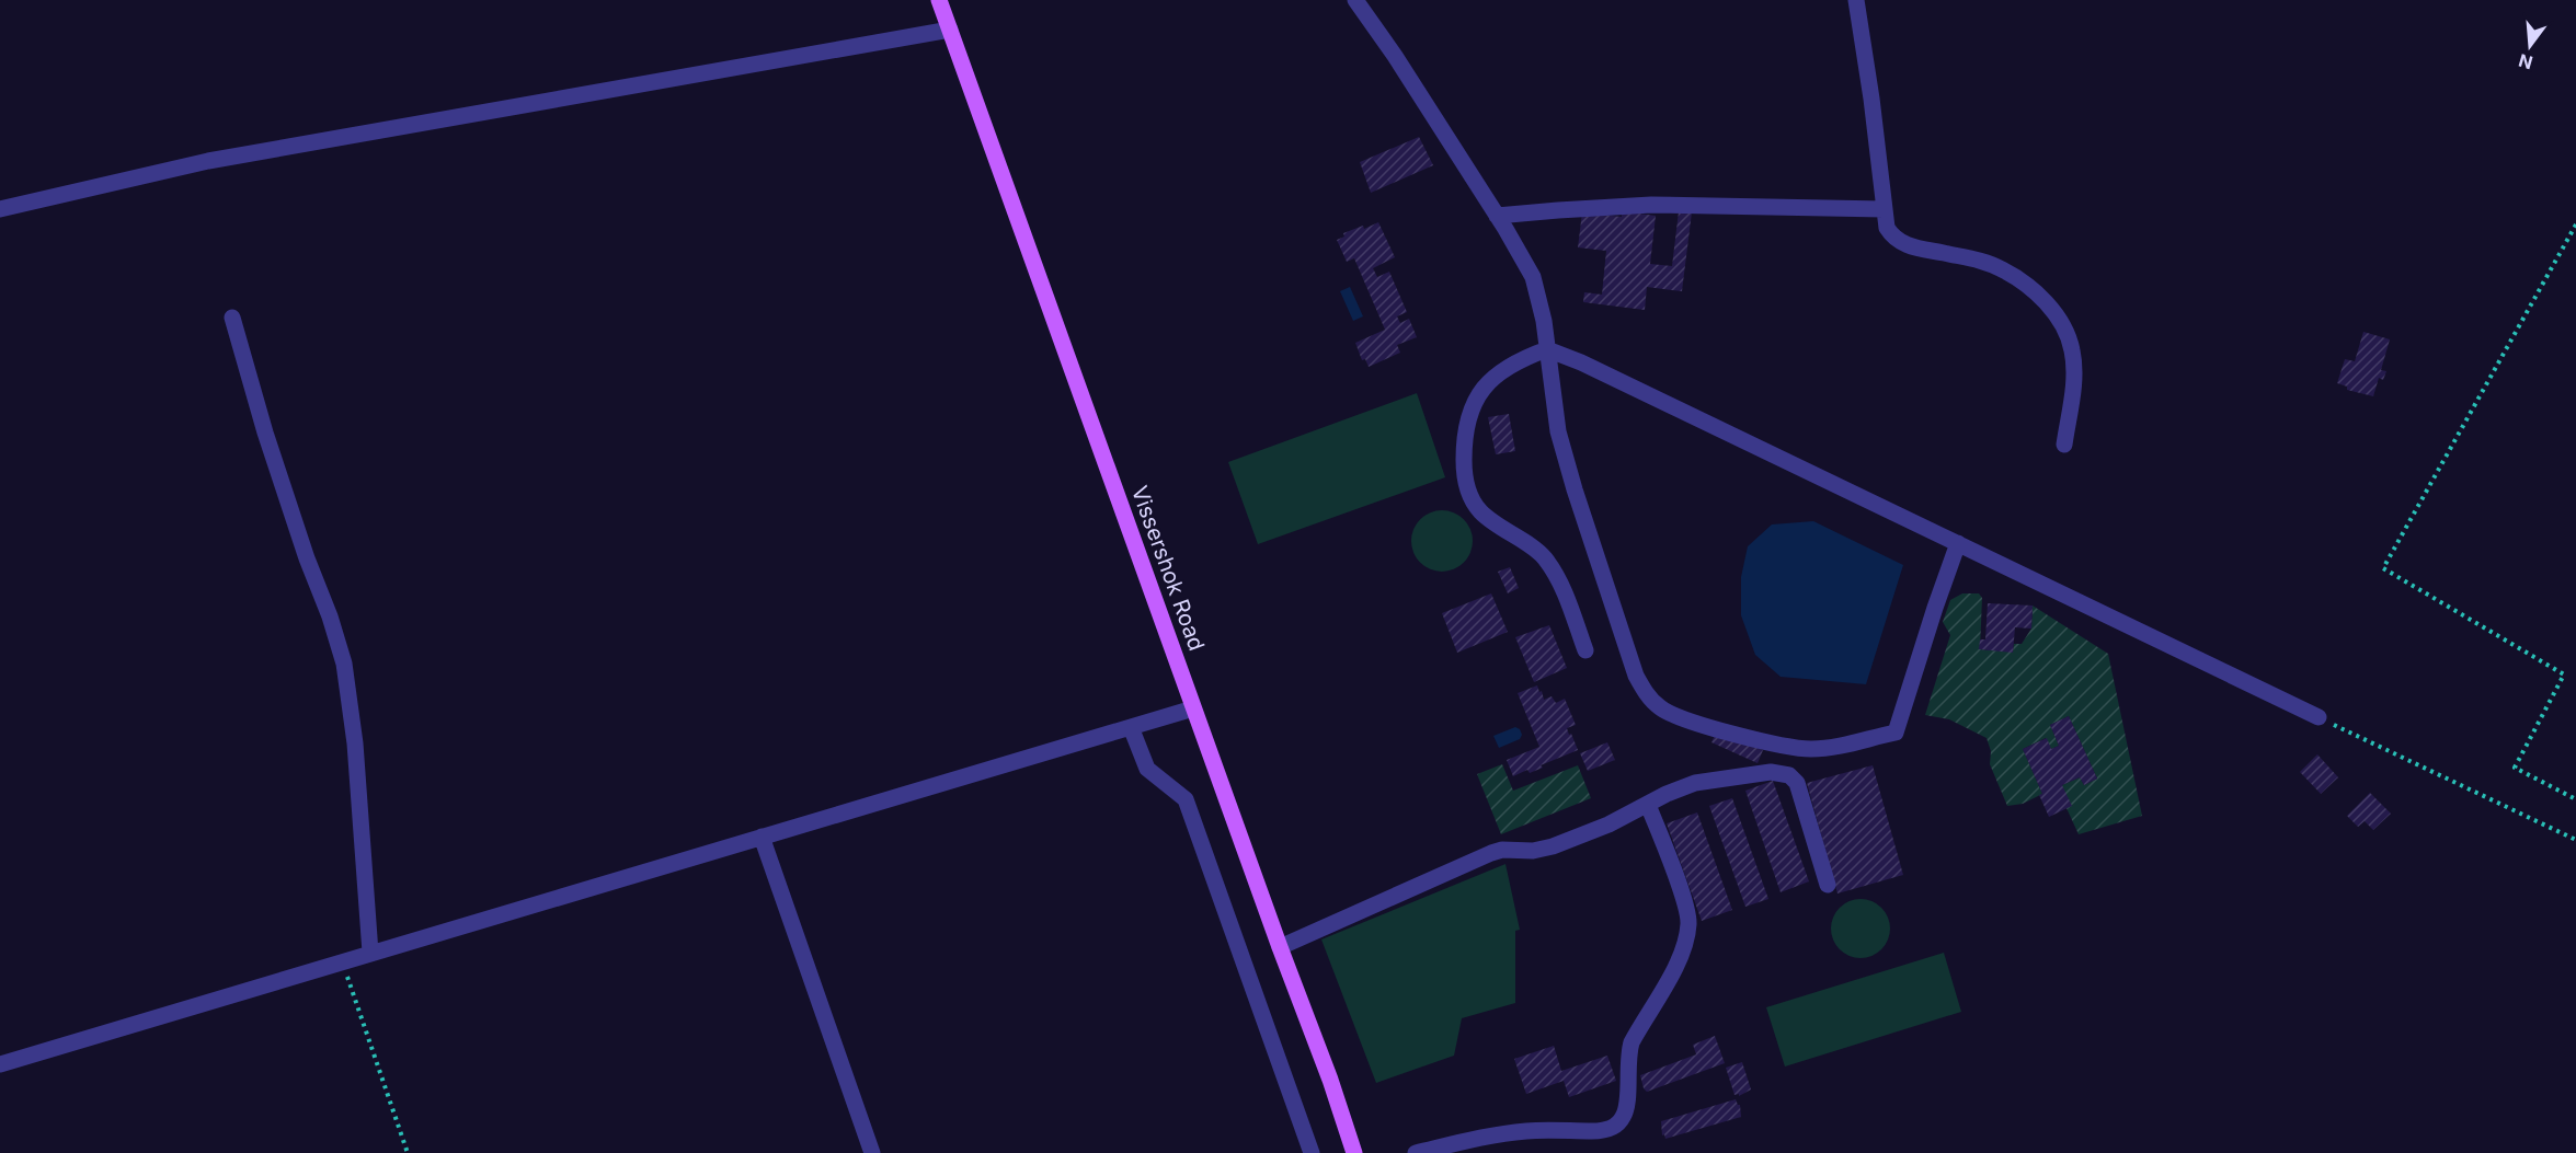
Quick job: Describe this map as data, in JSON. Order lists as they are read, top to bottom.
{
  "streets": {
    "main road": ["Vissershok Road"]
  },
  "north": "bottom"
}
